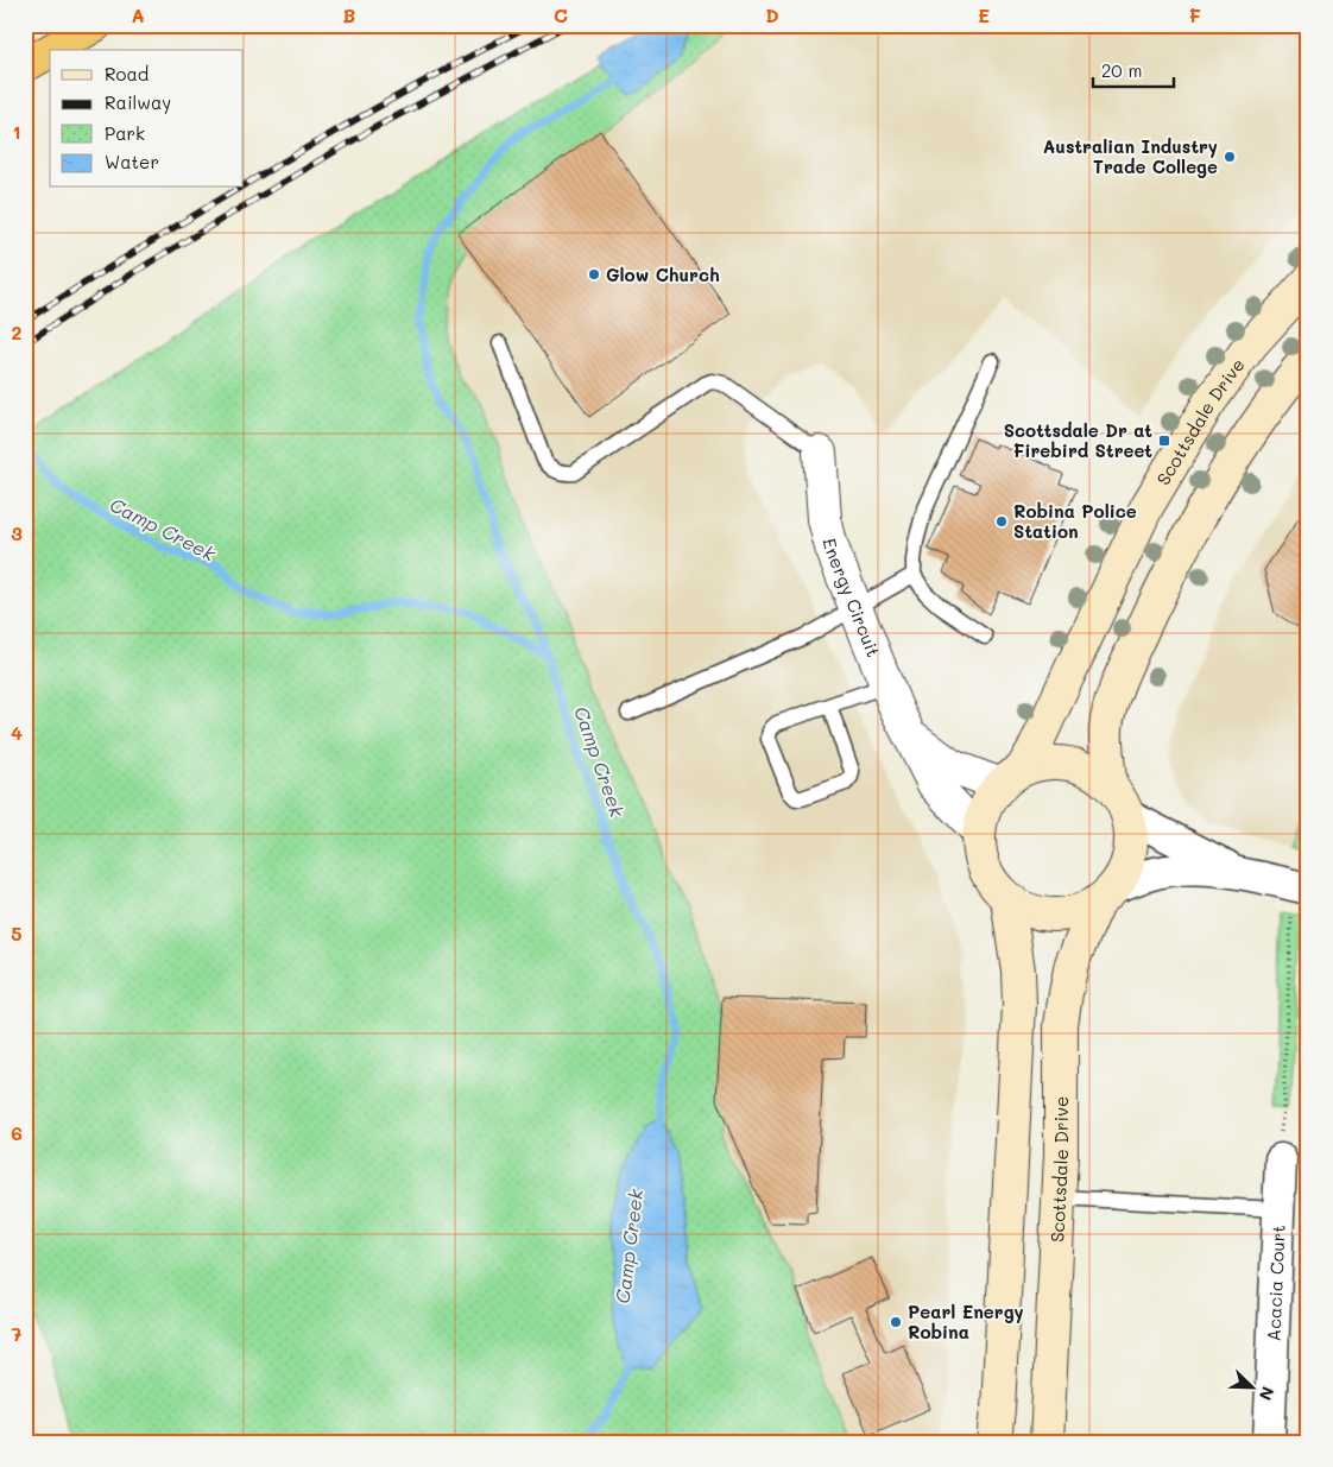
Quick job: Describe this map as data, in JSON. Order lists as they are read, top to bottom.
{
  "streets": {
    "main road": ["Scottsdale Drive"],
    "street": ["Energy Circuit", "Acacia Court"]
  },
  "crossings": [
    ["Scottsdale Drive", "Energy Circuit"]
  ],
  "water": ["Camp Creek"],
  "places": {
    "other": [
      "Australian Industry Trade College",
      "Glow Church",
      "Robina Police Station",
      "Pearl Energy Robina"
    ],
    "transit": ["Scottsdale Dr at Firebird Street"]
  },
  "legend": [
    "Road",
    "Railway",
    "Park",
    "Water"
  ],
  "scale_bar": "20 m",
  "north": "bottom right",
  "grid": {
    "columns": [
      "A",
      "B",
      "C",
      "D",
      "E",
      "F"
    ],
    "rows": [
      "1",
      "2",
      "3",
      "4",
      "5",
      "6",
      "7"
    ]
  }
}
